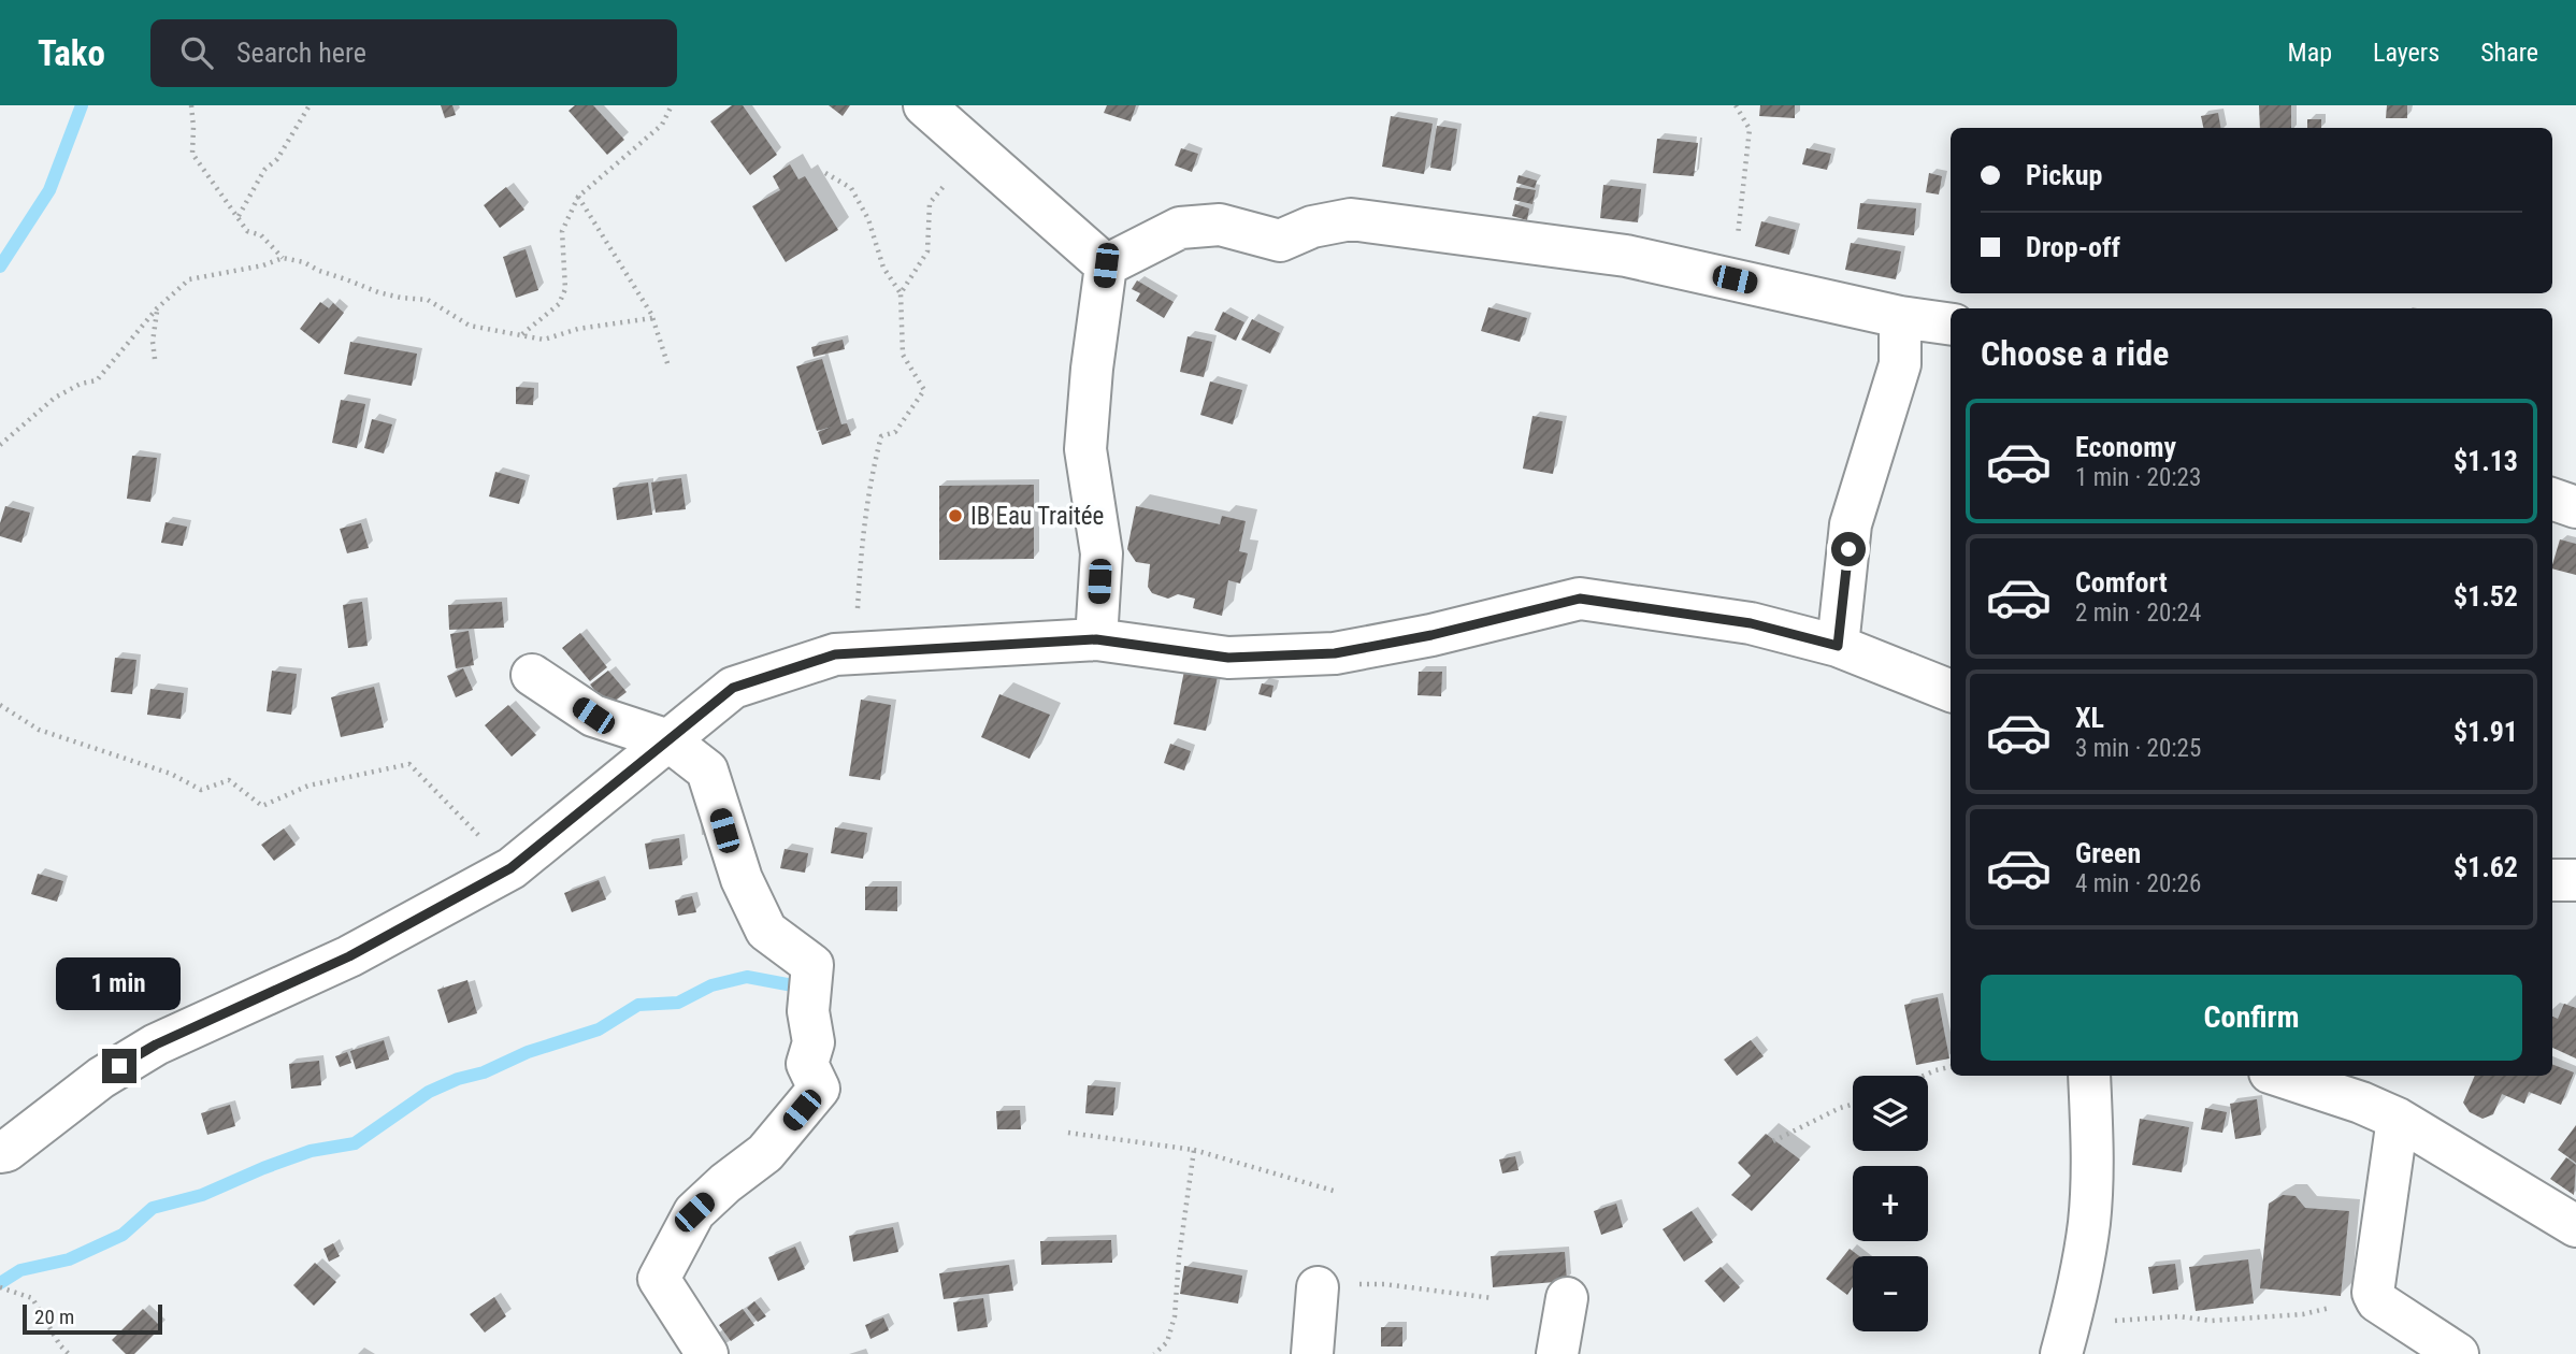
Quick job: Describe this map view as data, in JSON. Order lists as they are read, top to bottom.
{
  "places": ["IB Eau Traitée"],
  "scale_bar": "20 m",
  "page": {
    "header": "Tako",
    "search": "Search here",
    "nav": ["Map", "Layers", "Share"],
    "banner": ["Pickup", "Drop-off"],
    "heading": "Choose a ride",
    "list": [
      {
        "name": "Economy",
        "note": "1 min · 20:23",
        "value": "$1.13"
      },
      {
        "name": "Comfort",
        "note": "2 min · 20:24",
        "value": "$1.52"
      },
      {
        "name": "XL",
        "note": "3 min · 20:25",
        "value": "$1.91"
      },
      {
        "name": "Green",
        "note": "4 min · 20:26",
        "value": "$1.62"
      }
    ],
    "bubble": "1 min",
    "buttons": "Confirm",
    "map_buttons": ["+", "−"],
    "scale": "20 m"
  }
}
